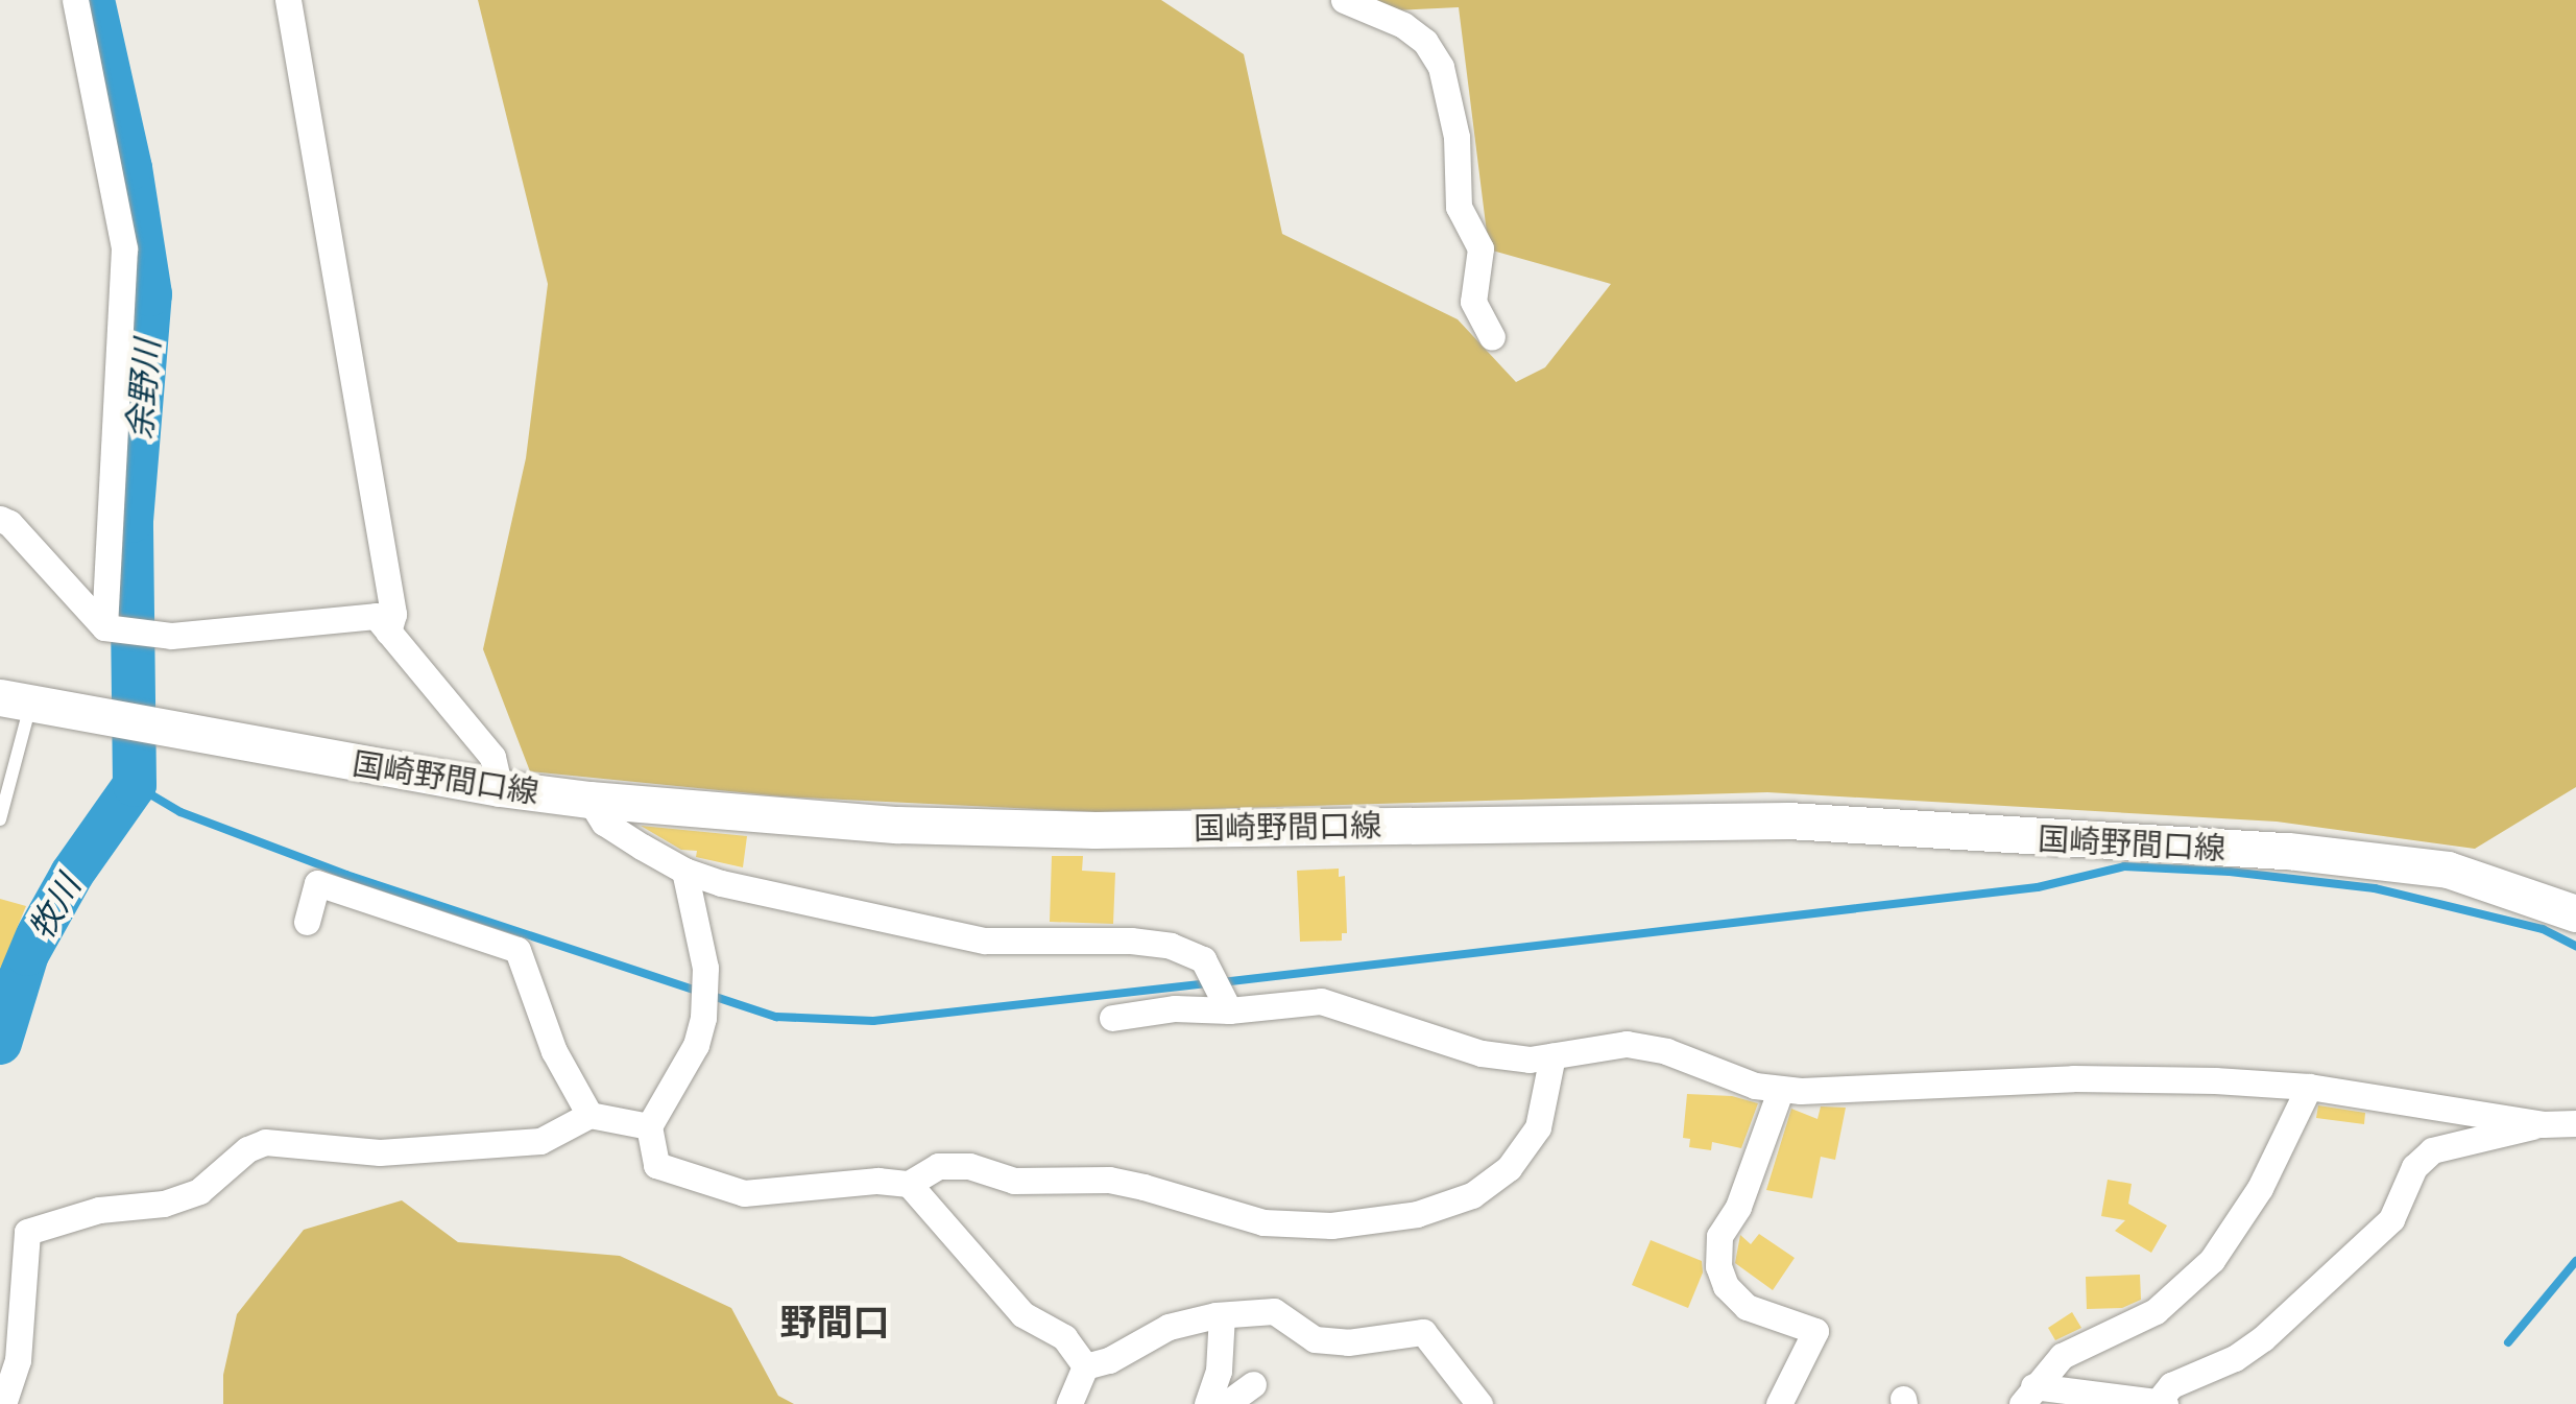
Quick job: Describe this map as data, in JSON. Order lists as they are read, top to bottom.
{
  "streets": {
    "main road": ["国崎野間口線"]
  },
  "districts": ["野間口"],
  "water": ["余野川", "牧川"]
}
